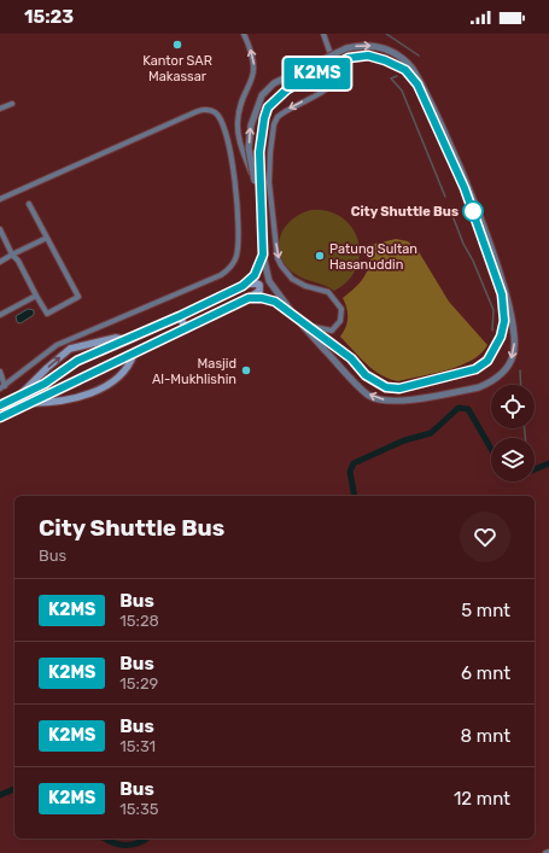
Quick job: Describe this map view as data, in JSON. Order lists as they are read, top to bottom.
{
  "places": [
    "Kantor SAR Makassar",
    "City Shuttle Bus",
    "Patung Sultan Hasanuddin",
    "Masjid Al-Mukhlishin"
  ],
  "lines": ["bus line K2MS"],
  "page": {
    "status": "15:23",
    "on_map": "K2MS",
    "heading": ["City Shuttle Bus", "Bus"],
    "list": [
      {
        "mark": "K2MS",
        "name": "Bus",
        "note": "15:28",
        "value": "5 mnt"
      },
      {
        "mark": "K2MS",
        "name": "Bus",
        "note": "15:29",
        "value": "6 mnt"
      },
      {
        "mark": "K2MS",
        "name": "Bus",
        "note": "15:31",
        "value": "8 mnt"
      },
      {
        "mark": "K2MS",
        "name": "Bus",
        "note": "15:35",
        "value": "12 mnt"
      }
    ]
  }
}
